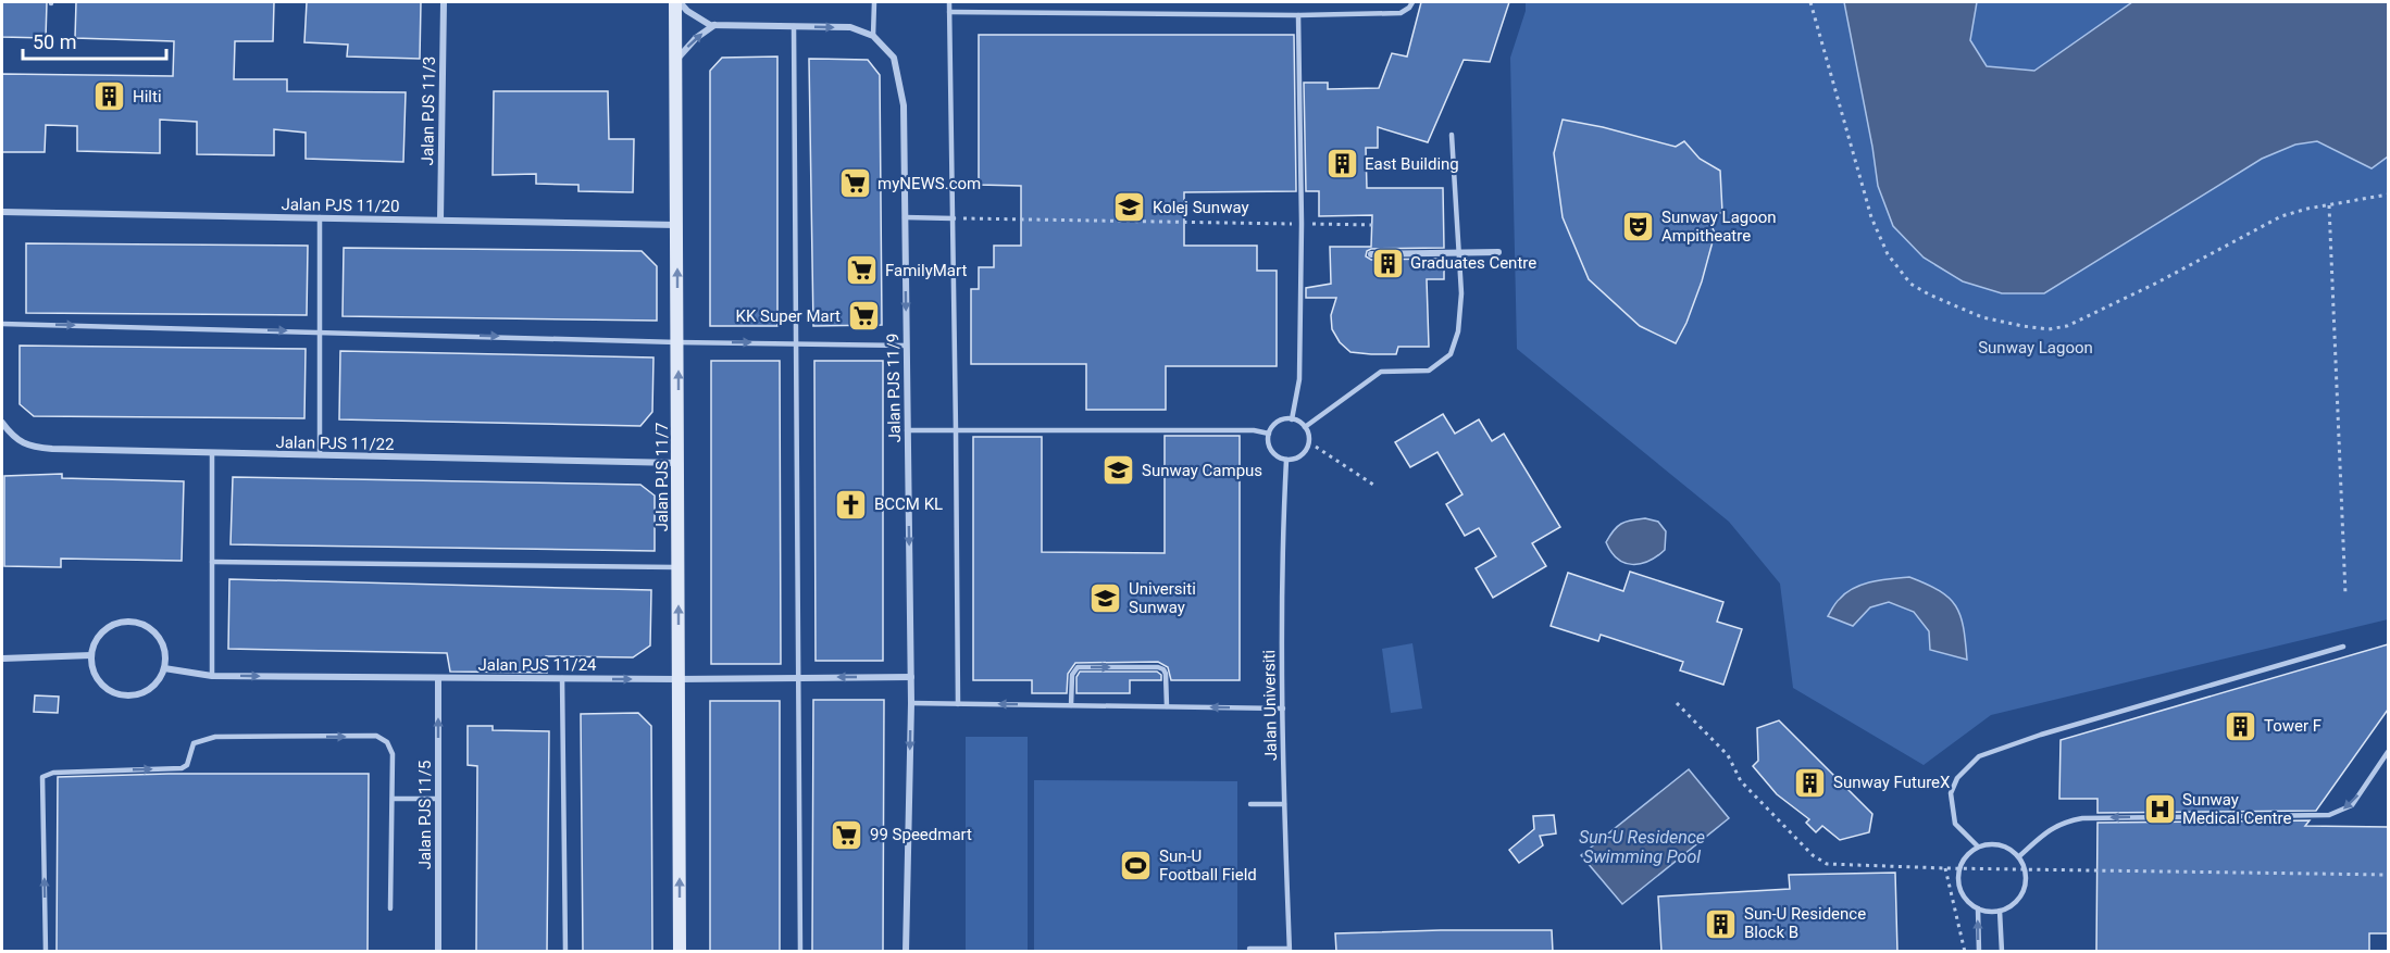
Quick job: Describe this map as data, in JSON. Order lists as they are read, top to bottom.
{
  "streets": {
    "street": [
      "Jalan PJS 11/3",
      "Jalan PJS 11/20",
      "Jalan PJS 11/9",
      "Jalan PJS 11/22",
      "Jalan PJS 11/7",
      "Jalan PJS 11/24",
      "Jalan PJS 11/5"
    ],
    "lane": ["Jalan Universiti"]
  },
  "crossings": [
    ["Jalan PJS 11/3", "Jalan PJS 11/20"],
    ["Jalan PJS 11/20", "Jalan PJS 11/7"],
    ["Jalan PJS 11/9", "Jalan PJS 11/24"],
    ["Jalan PJS 11/22", "Jalan PJS 11/7"],
    ["Jalan PJS 11/7", "Jalan PJS 11/24"],
    ["Jalan PJS 11/24", "Jalan PJS 11/5"]
  ],
  "one_way": ["Jalan PJS 11/9", "Jalan PJS 11/7", "Jalan PJS 11/5"],
  "water": ["Sun-U Residence Swimming Pool"],
  "parks": ["Sunway Lagoon"],
  "places": {
    "building": [
      "Hilti",
      "East Building",
      "Graduates Centre",
      "Tower F",
      "Sunway FutureX",
      "Sun-U Residence Block B"
    ],
    "supermarket": [
      "myNEWS.com",
      "FamilyMart",
      "KK Super Mart",
      "99 Speedmart"
    ],
    "school or university": ["Kolej Sunway", "Sunway Campus", "Universiti Sunway"],
    "theatre": ["Sunway Lagoon Ampitheatre"],
    "church": ["BCCM KL"],
    "hospital": ["Sunway Medical Centre"],
    "sports": ["Sun-U Football Field"]
  },
  "scale_bar": "50 m"
}
